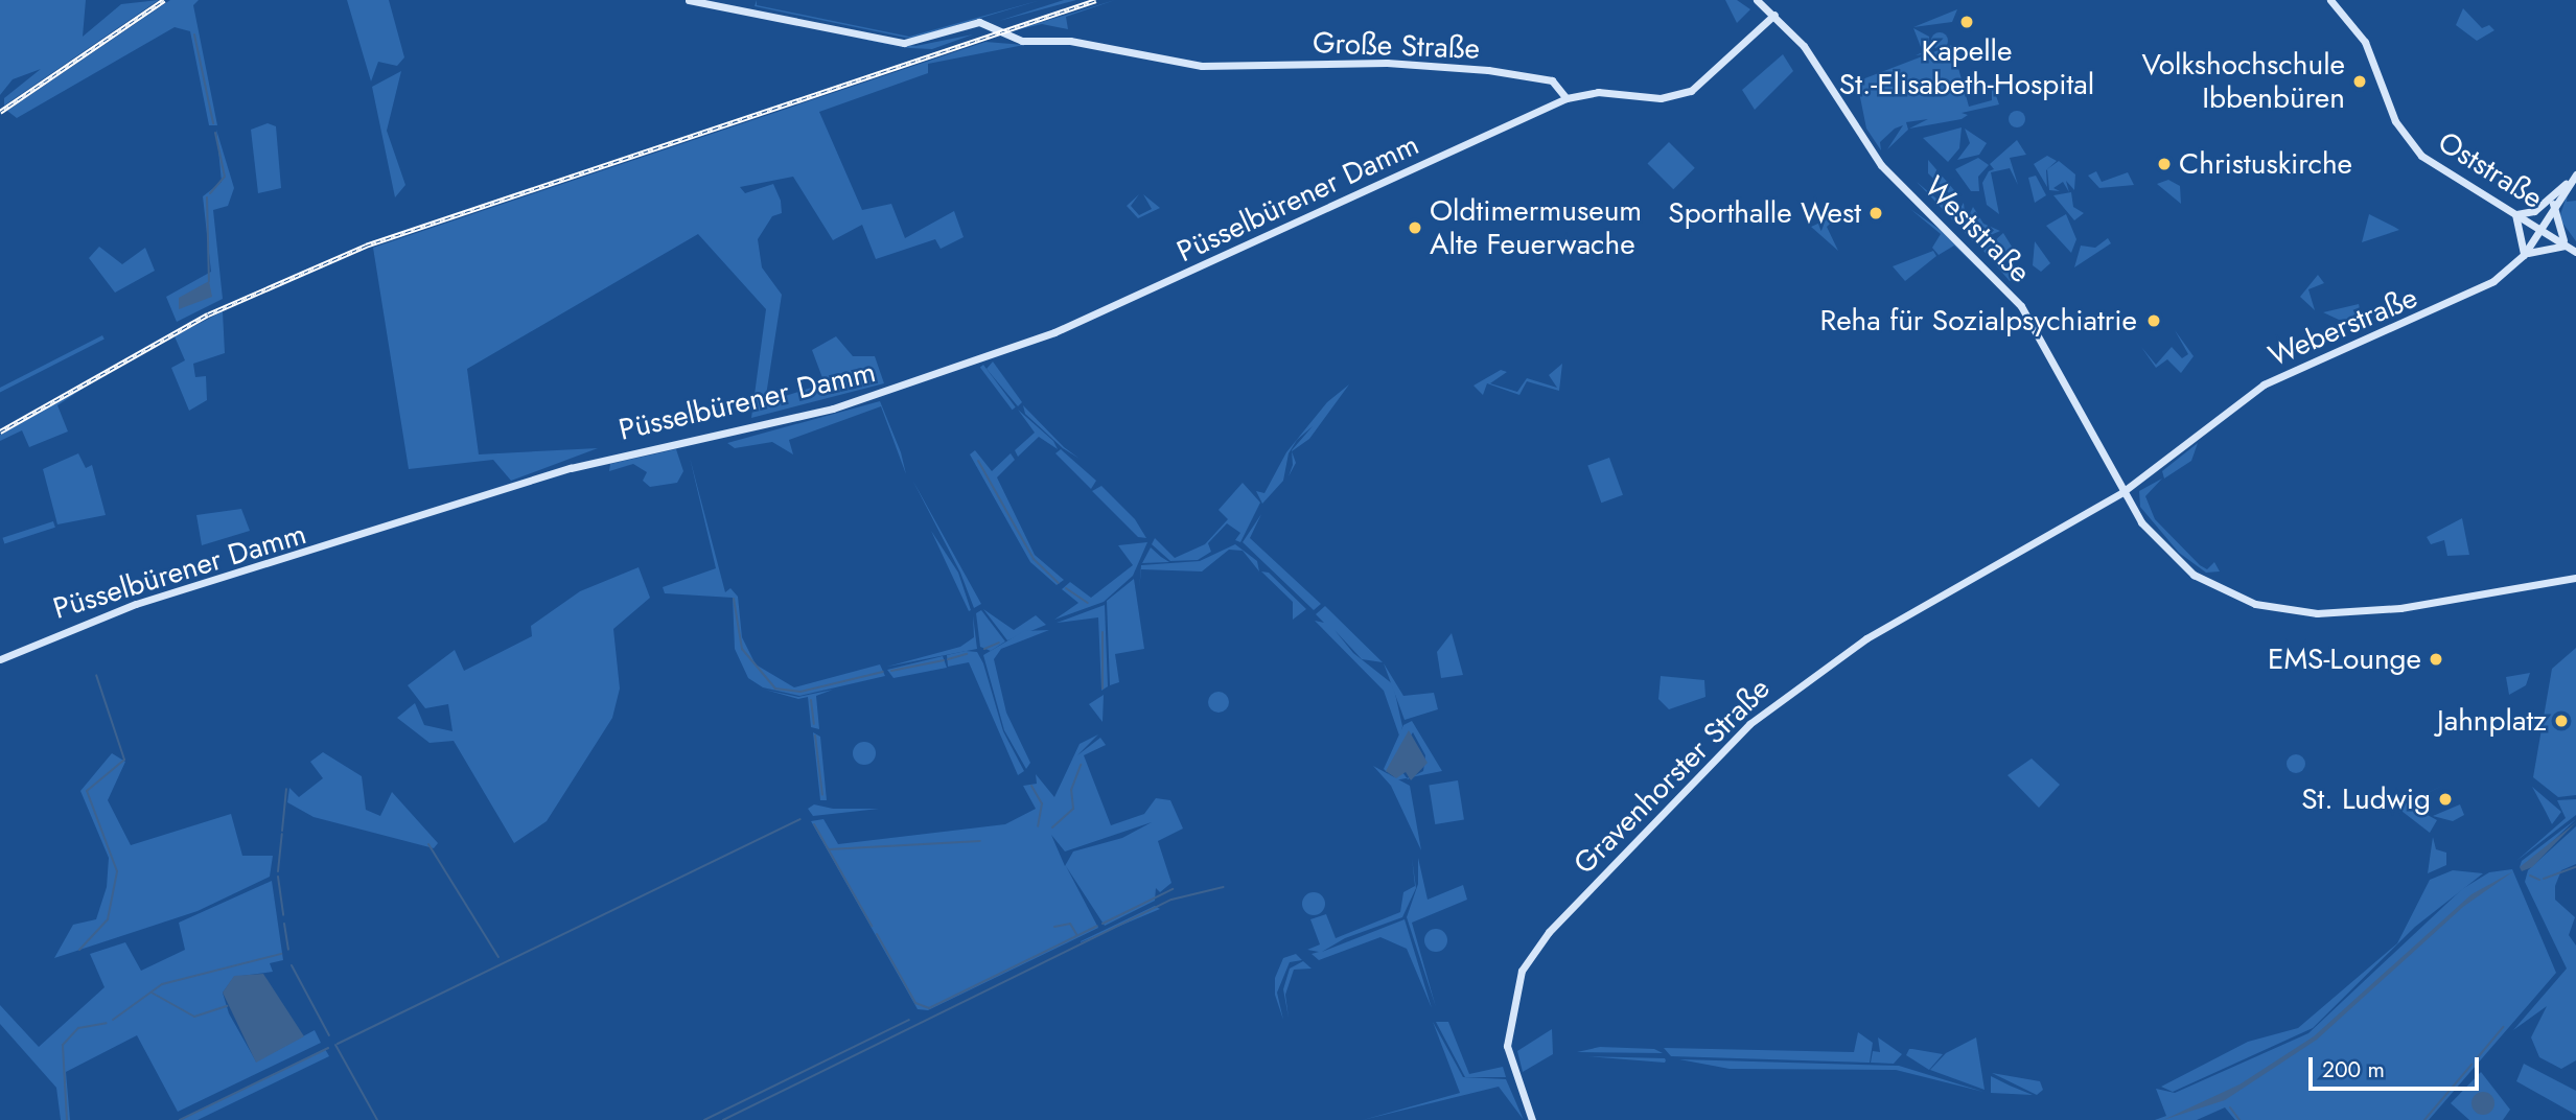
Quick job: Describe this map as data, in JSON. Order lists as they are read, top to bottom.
{
  "streets": {
    "main road": [
      "Große Straße",
      "Oststraße",
      "Püsselbürener Damm",
      "Weststraße",
      "Weberstraße",
      "Gravenhorster Straße"
    ]
  },
  "crossings": [
    ["Große Straße", "Püsselbürener Damm"],
    ["Oststraße", "Weberstraße"],
    ["Weststraße", "Weberstraße"],
    ["Weststraße", "Gravenhorster Straße"],
    ["Weberstraße", "Gravenhorster Straße"]
  ],
  "places": [
    "Kapelle St.-Elisabeth-Hospital",
    "Volkshochschule Ibbenbüren",
    "Christuskirche",
    "Sporthalle West",
    "Oldtimermuseum Alte Feuerwache",
    "Reha für Sozialpsychiatrie",
    "EMS-Lounge",
    "Jahnplatz",
    "St. Ludwig"
  ],
  "scale_bar": "200 m"
}
